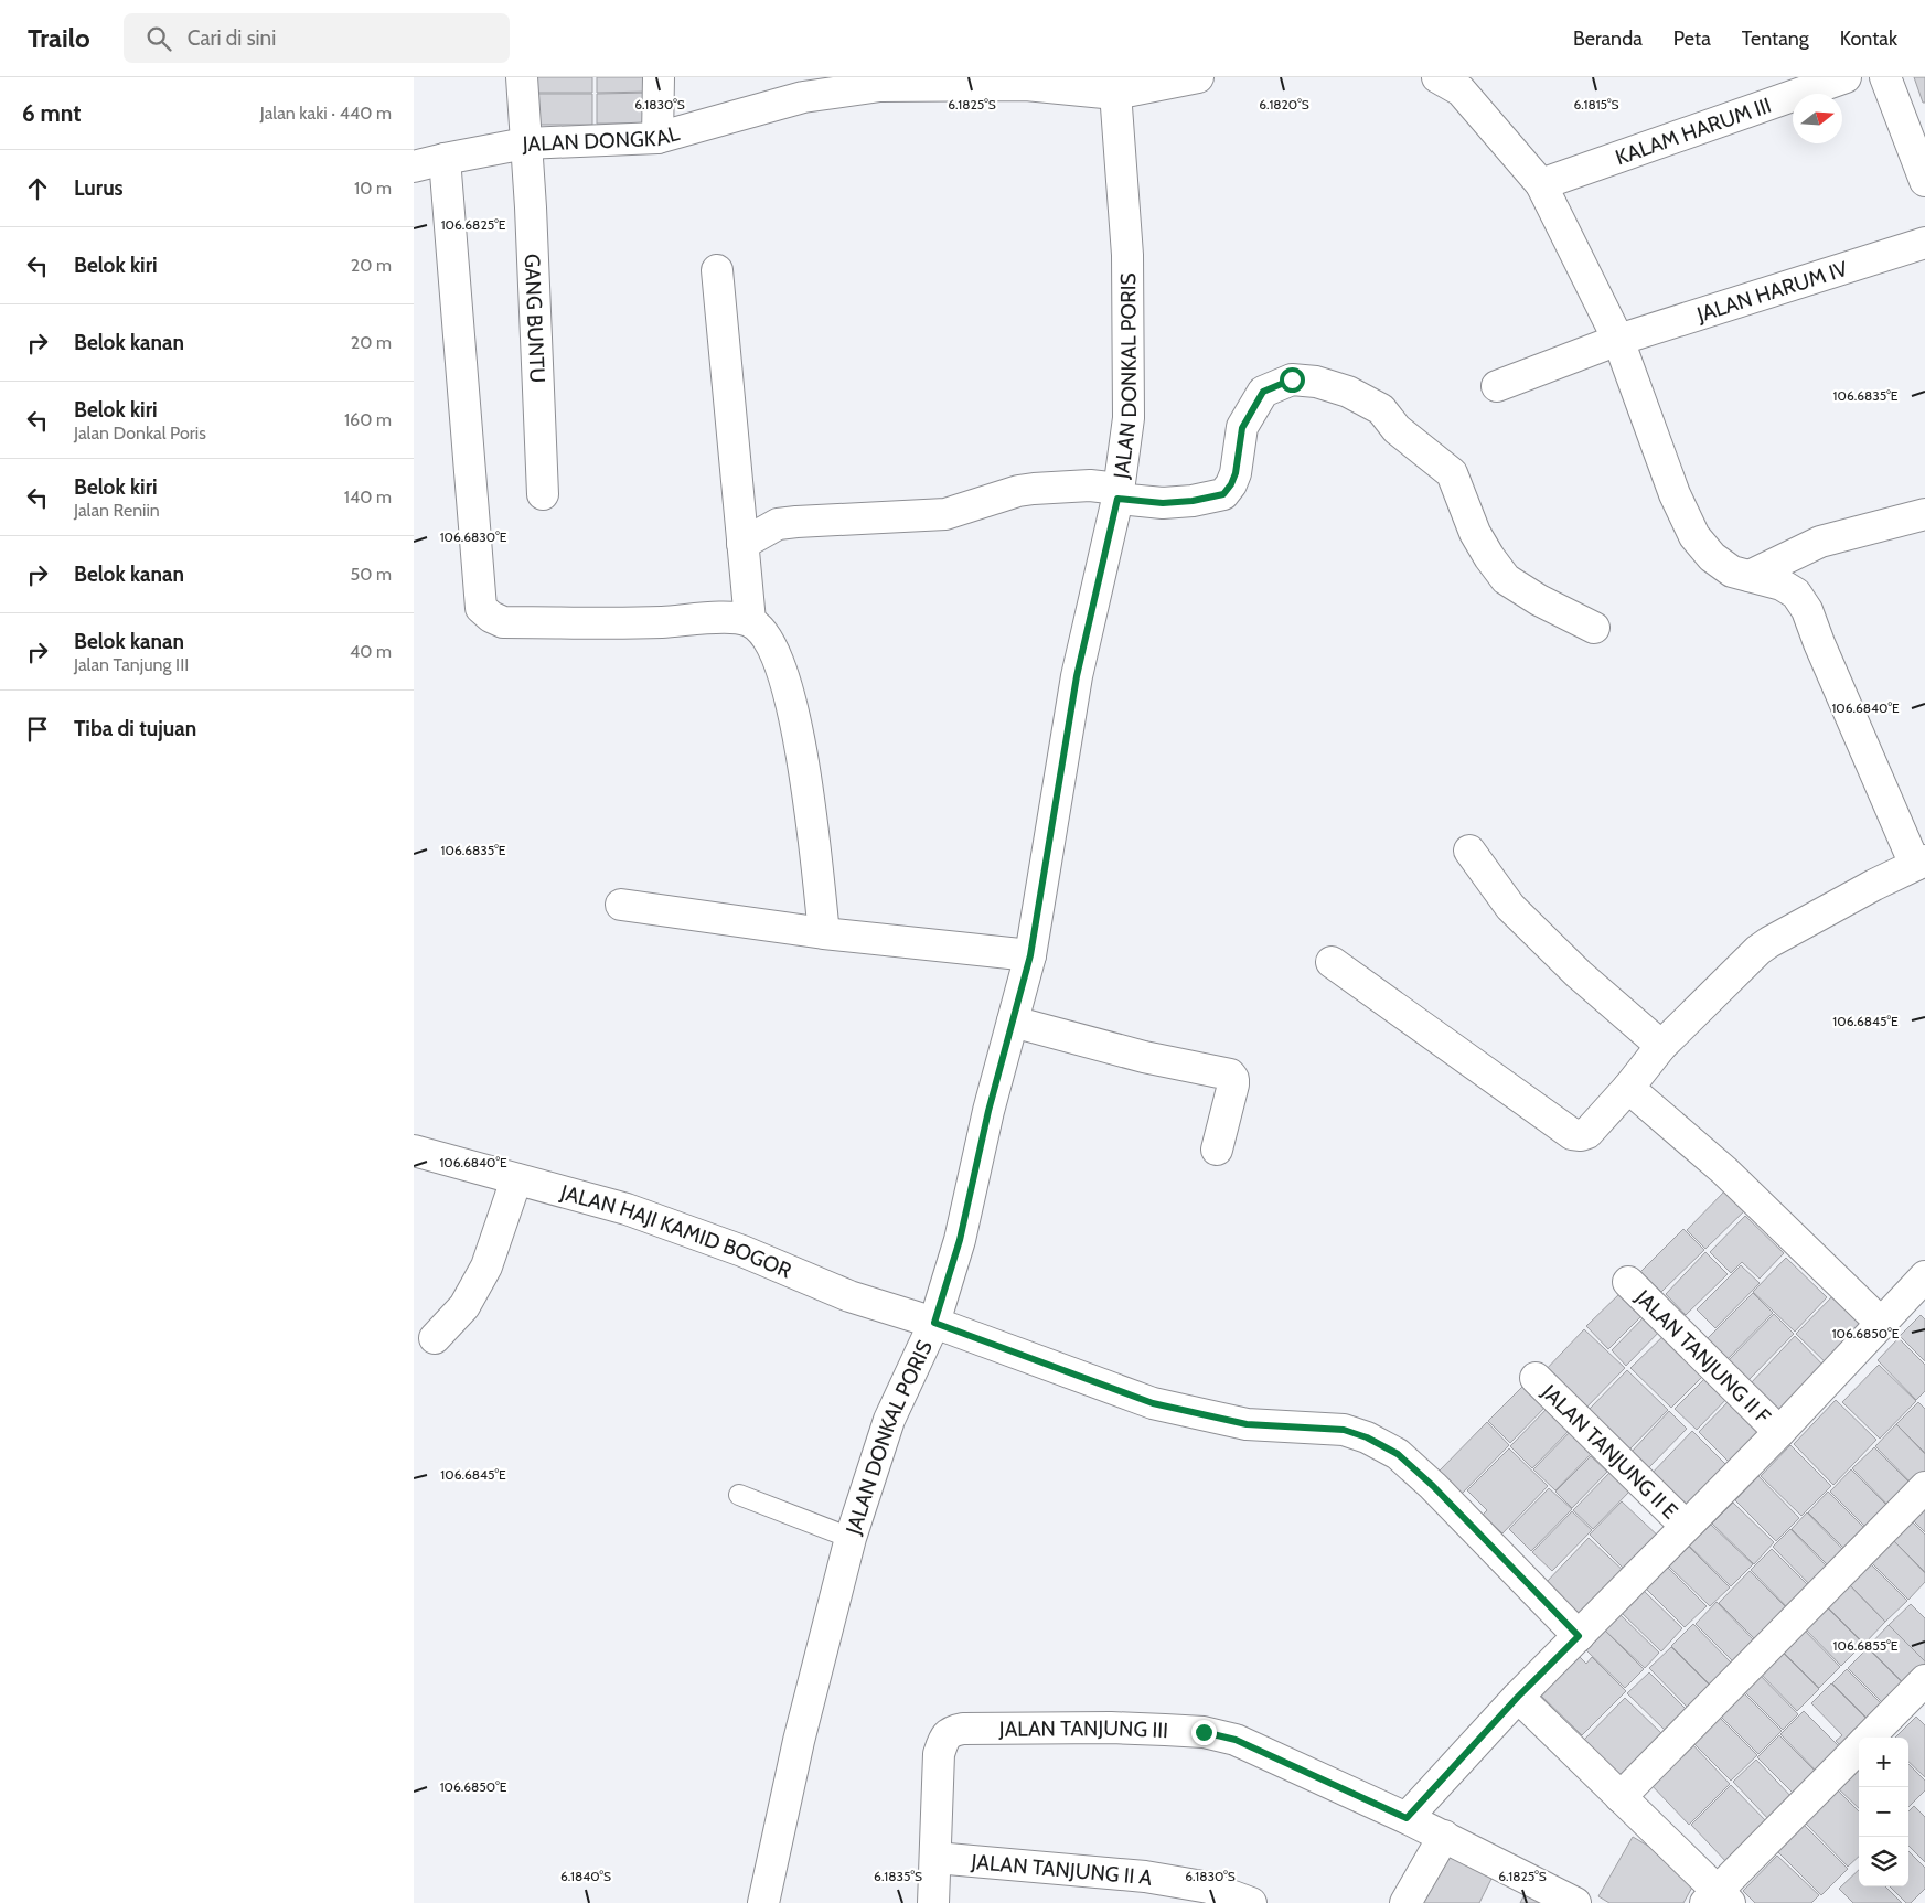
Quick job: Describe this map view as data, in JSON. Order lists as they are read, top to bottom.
{
  "streets": {
    "street": [
      "KALAM HARUM III",
      "JALAN DONGKAL",
      "JALAN HARUM IV",
      "GANG BUNTU",
      "JALAN DONKAL PORIS",
      "JALAN HAJI KAMID BOGOR",
      "JALAN TANJUNG II F",
      "JALAN TANJUNG II E",
      "JALAN TANJUNG III",
      "JALAN TANJUNG II A"
    ]
  },
  "crossings": [
    ["JALAN DONGKAL", "GANG BUNTU"],
    ["JALAN DONGKAL", "JALAN DONKAL PORIS"],
    ["JALAN DONKAL PORIS", "JALAN HAJI KAMID BOGOR"],
    ["JALAN TANJUNG III", "JALAN TANJUNG II A"]
  ],
  "north": "right",
  "page": {
    "header": "Trailo",
    "search": "Cari di sini",
    "nav": [
      "Beranda",
      "Peta",
      "Tentang",
      "Kontak"
    ],
    "heading": ["6 mnt", "Jalan kaki · 440 m"],
    "list": [
      ["Lurus", "10 m"],
      ["Belok kiri", "20 m"],
      ["Belok kanan", "20 m"],
      ["Belok kiri", "Jalan Donkal Poris", "160 m"],
      ["Belok kiri", "Jalan Reniin", "140 m"],
      ["Belok kanan", "50 m"],
      ["Belok kanan", "Jalan Tanjung III", "40 m"],
      "Tiba di tujuan"
    ],
    "map_buttons": ["+", "−"]
  },
  "coordinates": [
    "6.1830°S",
    "6.1825°S",
    "6.1820°S",
    "6.1815°S",
    "106.6825°E",
    "106.6835°E",
    "106.6830°E",
    "106.6840°E",
    "106.6845°E",
    "106.6850°E",
    "106.6855°E",
    "6.1840°S",
    "6.1835°S"
  ]
}
